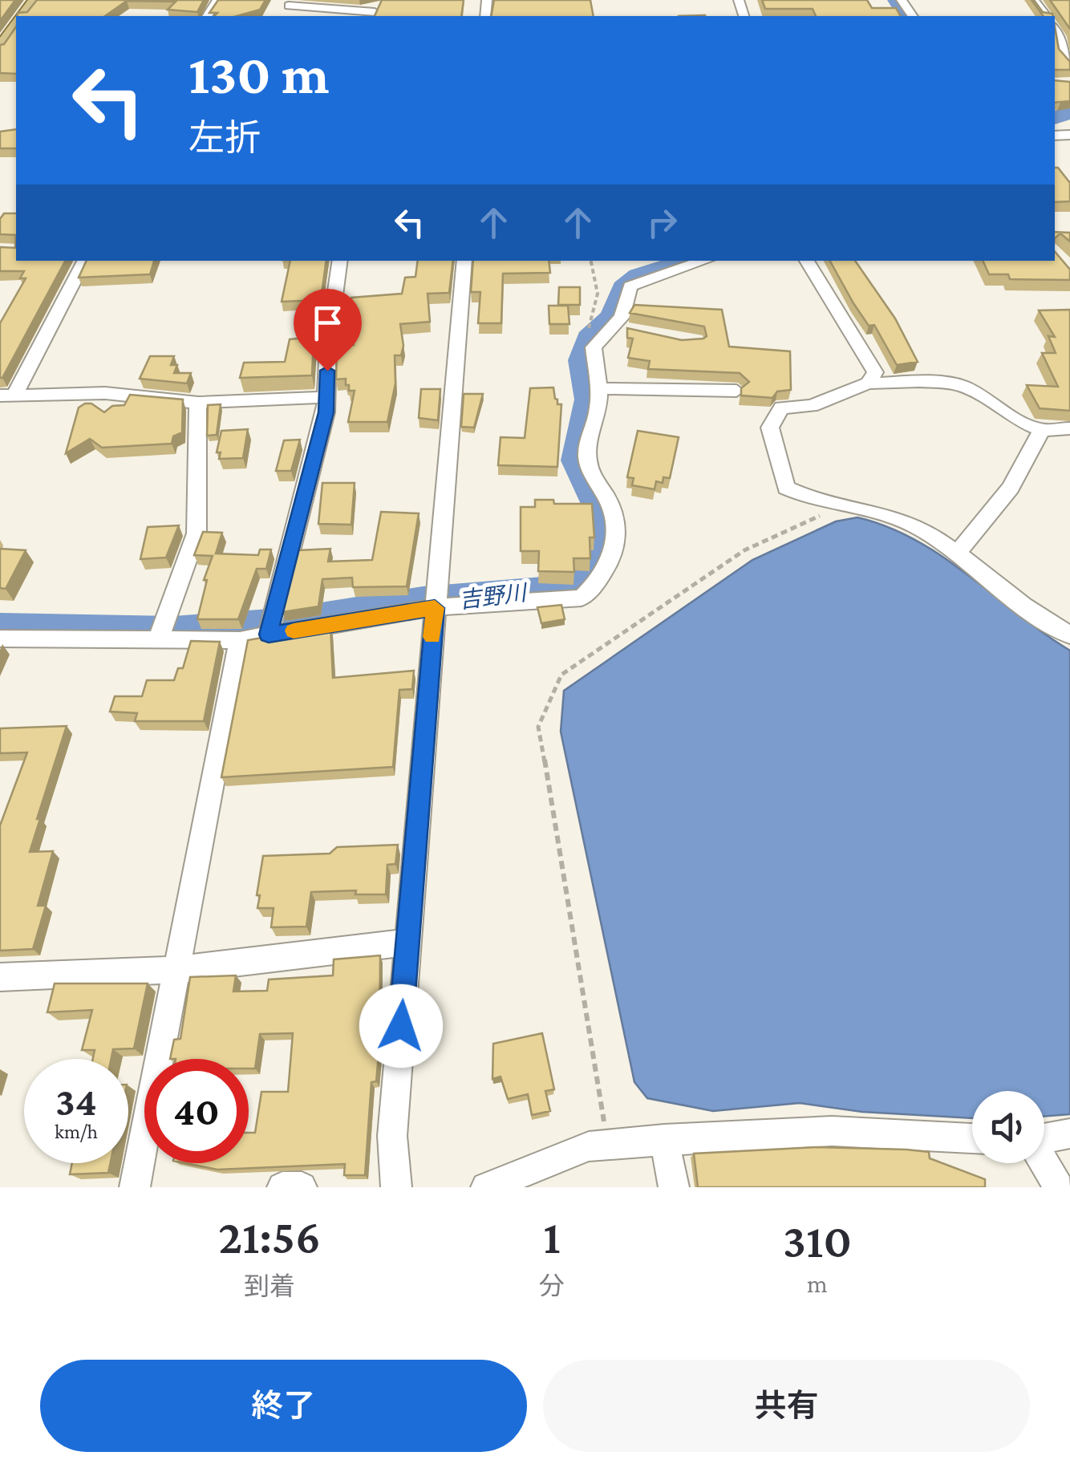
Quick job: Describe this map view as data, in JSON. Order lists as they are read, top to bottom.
{
  "water": ["吉野川"],
  "page": {
    "turn": ["130 m", "左折"],
    "speed": "34 km/h",
    "limit": "40",
    "eta": [
      "21:56",
      "到着",
      "1",
      "分",
      "310",
      "m"
    ],
    "buttons": ["終了", "共有"]
  }
}
